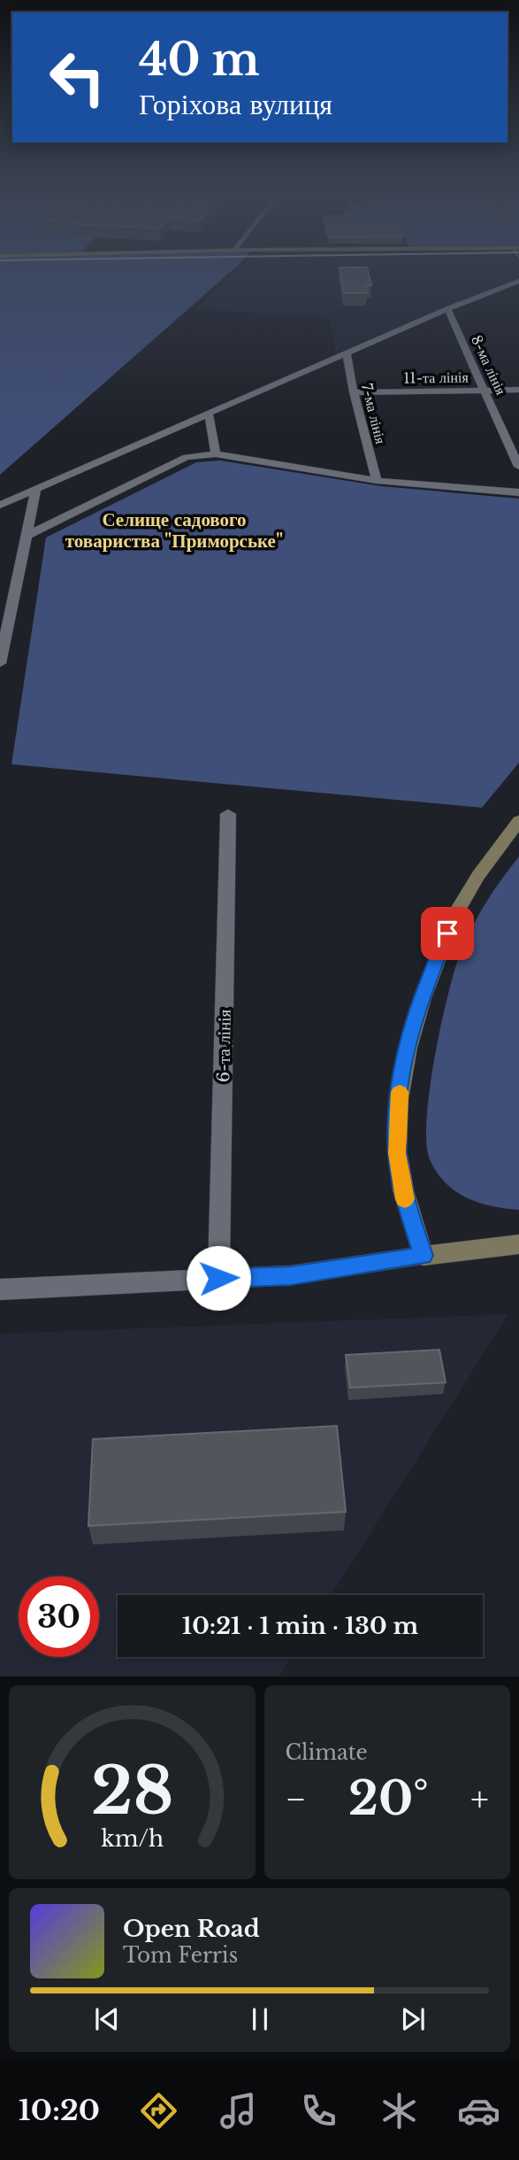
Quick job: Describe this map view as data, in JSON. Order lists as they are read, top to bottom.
{
  "streets": {
    "street": [
      "8-ма лінія",
      "11-та лінія",
      "7-ма лінія",
      "6-та лінія"
    ]
  },
  "crossings": [
    ["8-ма лінія", "11-та лінія"],
    ["11-та лінія", "7-ма лінія"]
  ],
  "districts": ["Селище садового товариства \"Приморське\""],
  "page": {
    "turn": ["40 m", "Горіхова вулиця"],
    "limit": "30",
    "trip": "10:21 · 1 min · 130 m",
    "tile": "Climate",
    "heat": ["−", "20°", "+"],
    "song": ["Open Road", "Tom Ferris"],
    "tabs": "10:20",
    "gauge": ["28", "km/h"]
  }
}
